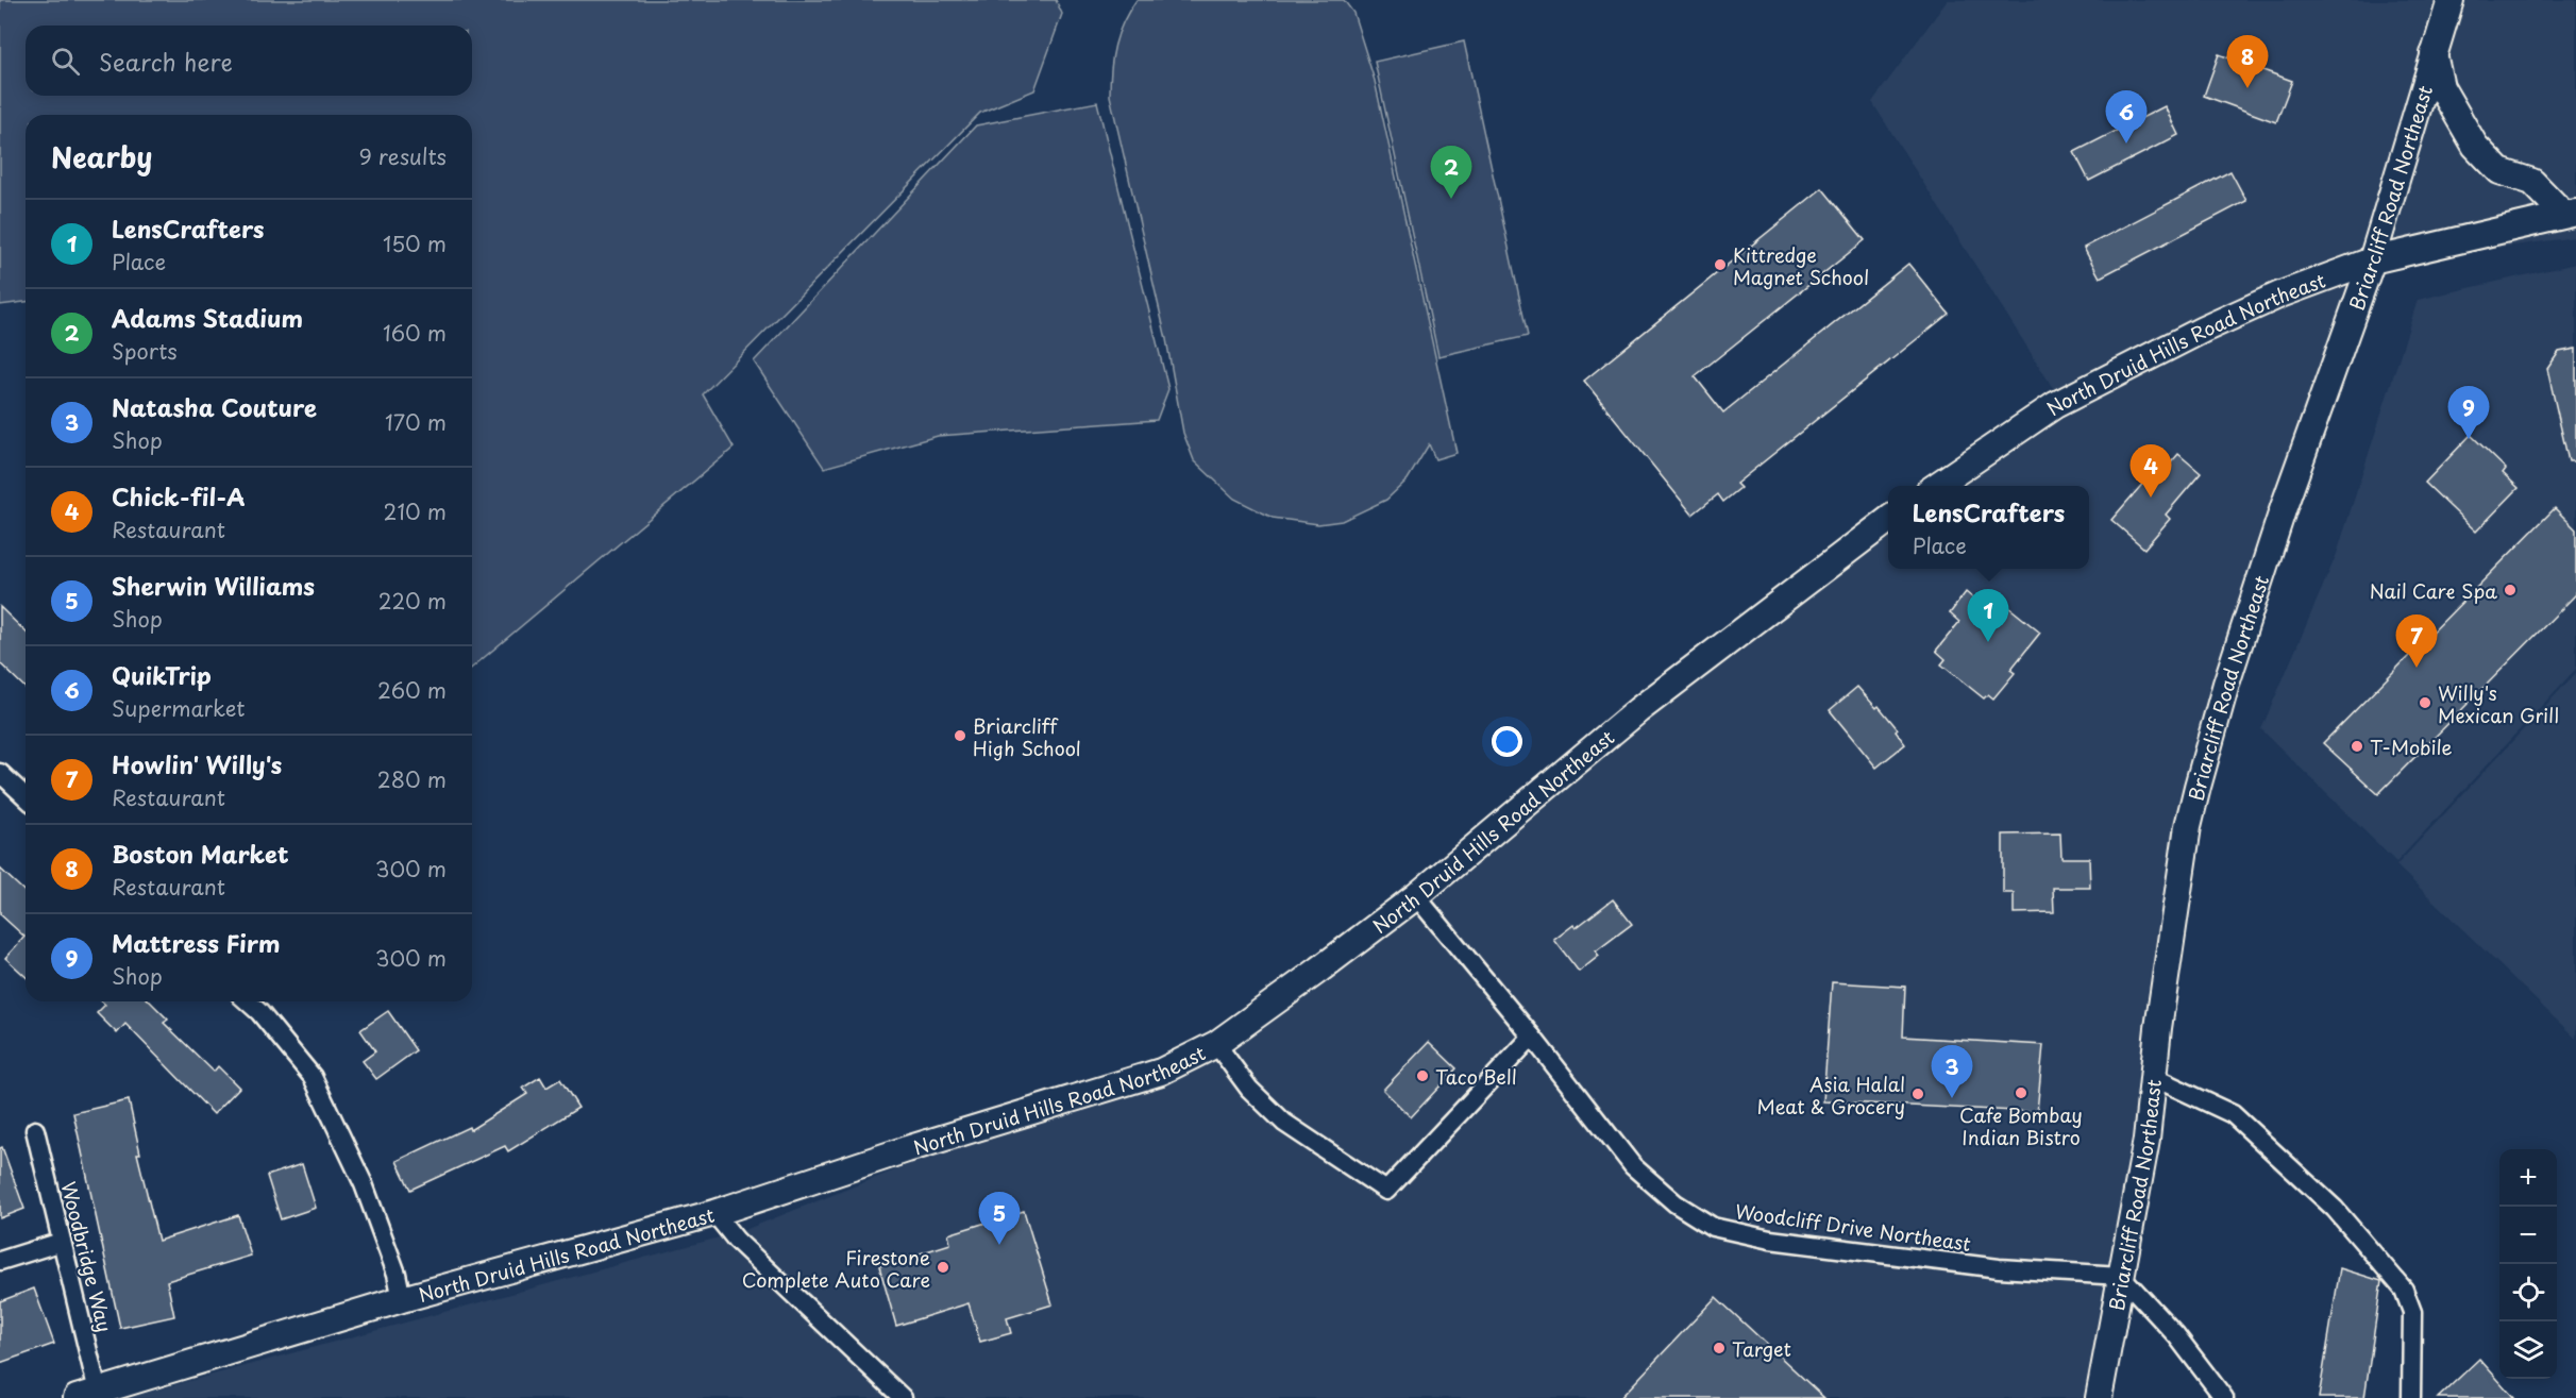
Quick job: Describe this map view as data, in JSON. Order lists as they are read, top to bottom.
{
  "streets": {
    "main road": ["Briarcliff Road Northeast", "North Druid Hills Road Northeast"],
    "street": ["Woodcliff Drive Northeast", "Woodbridge Way"]
  },
  "crossings": [
    ["Briarcliff Road Northeast", "North Druid Hills Road Northeast"],
    ["Briarcliff Road Northeast", "Woodcliff Drive Northeast"],
    ["North Druid Hills Road Northeast", "Woodcliff Drive Northeast"],
    ["North Druid Hills Road Northeast", "Woodbridge Way"]
  ],
  "places": [
    "Kittredge Magnet School",
    "Nail Care Spa",
    "Willy's Mexican Grill",
    "Briarcliff High School",
    "T-Mobile",
    "Taco Bell",
    "Cafe Bombay Indian Bistro",
    "Asia Halal Meat & Grocery",
    "Firestone Complete Auto Care",
    "Target"
  ],
  "page": {
    "search": "Search here",
    "pins": [
      "8",
      "6",
      "2",
      "9",
      "4",
      "1",
      "7",
      "3",
      "5"
    ],
    "heading": ["Nearby", "9 results"],
    "list": [
      {
        "mark": "1",
        "name": "LensCrafters",
        "note": "Place",
        "value": "150 m"
      },
      {
        "mark": "2",
        "name": "Adams Stadium",
        "note": "Sports",
        "value": "160 m"
      },
      {
        "mark": "3",
        "name": "Natasha Couture",
        "note": "Shop",
        "value": "170 m"
      },
      {
        "mark": "4",
        "name": "Chick-fil-A",
        "note": "Restaurant",
        "value": "210 m"
      },
      {
        "mark": "5",
        "name": "Sherwin Williams",
        "note": "Shop",
        "value": "220 m"
      },
      {
        "mark": "6",
        "name": "QuikTrip",
        "note": "Supermarket",
        "value": "260 m"
      },
      {
        "mark": "7",
        "name": "Howlin' Willy's",
        "note": "Restaurant",
        "value": "280 m"
      },
      {
        "mark": "8",
        "name": "Boston Market",
        "note": "Restaurant",
        "value": "300 m"
      },
      {
        "mark": "9",
        "name": "Mattress Firm",
        "note": "Shop",
        "value": "300 m"
      }
    ],
    "popup": ["LensCrafters", "Place"],
    "map_buttons": ["+", "−"]
  }
}
